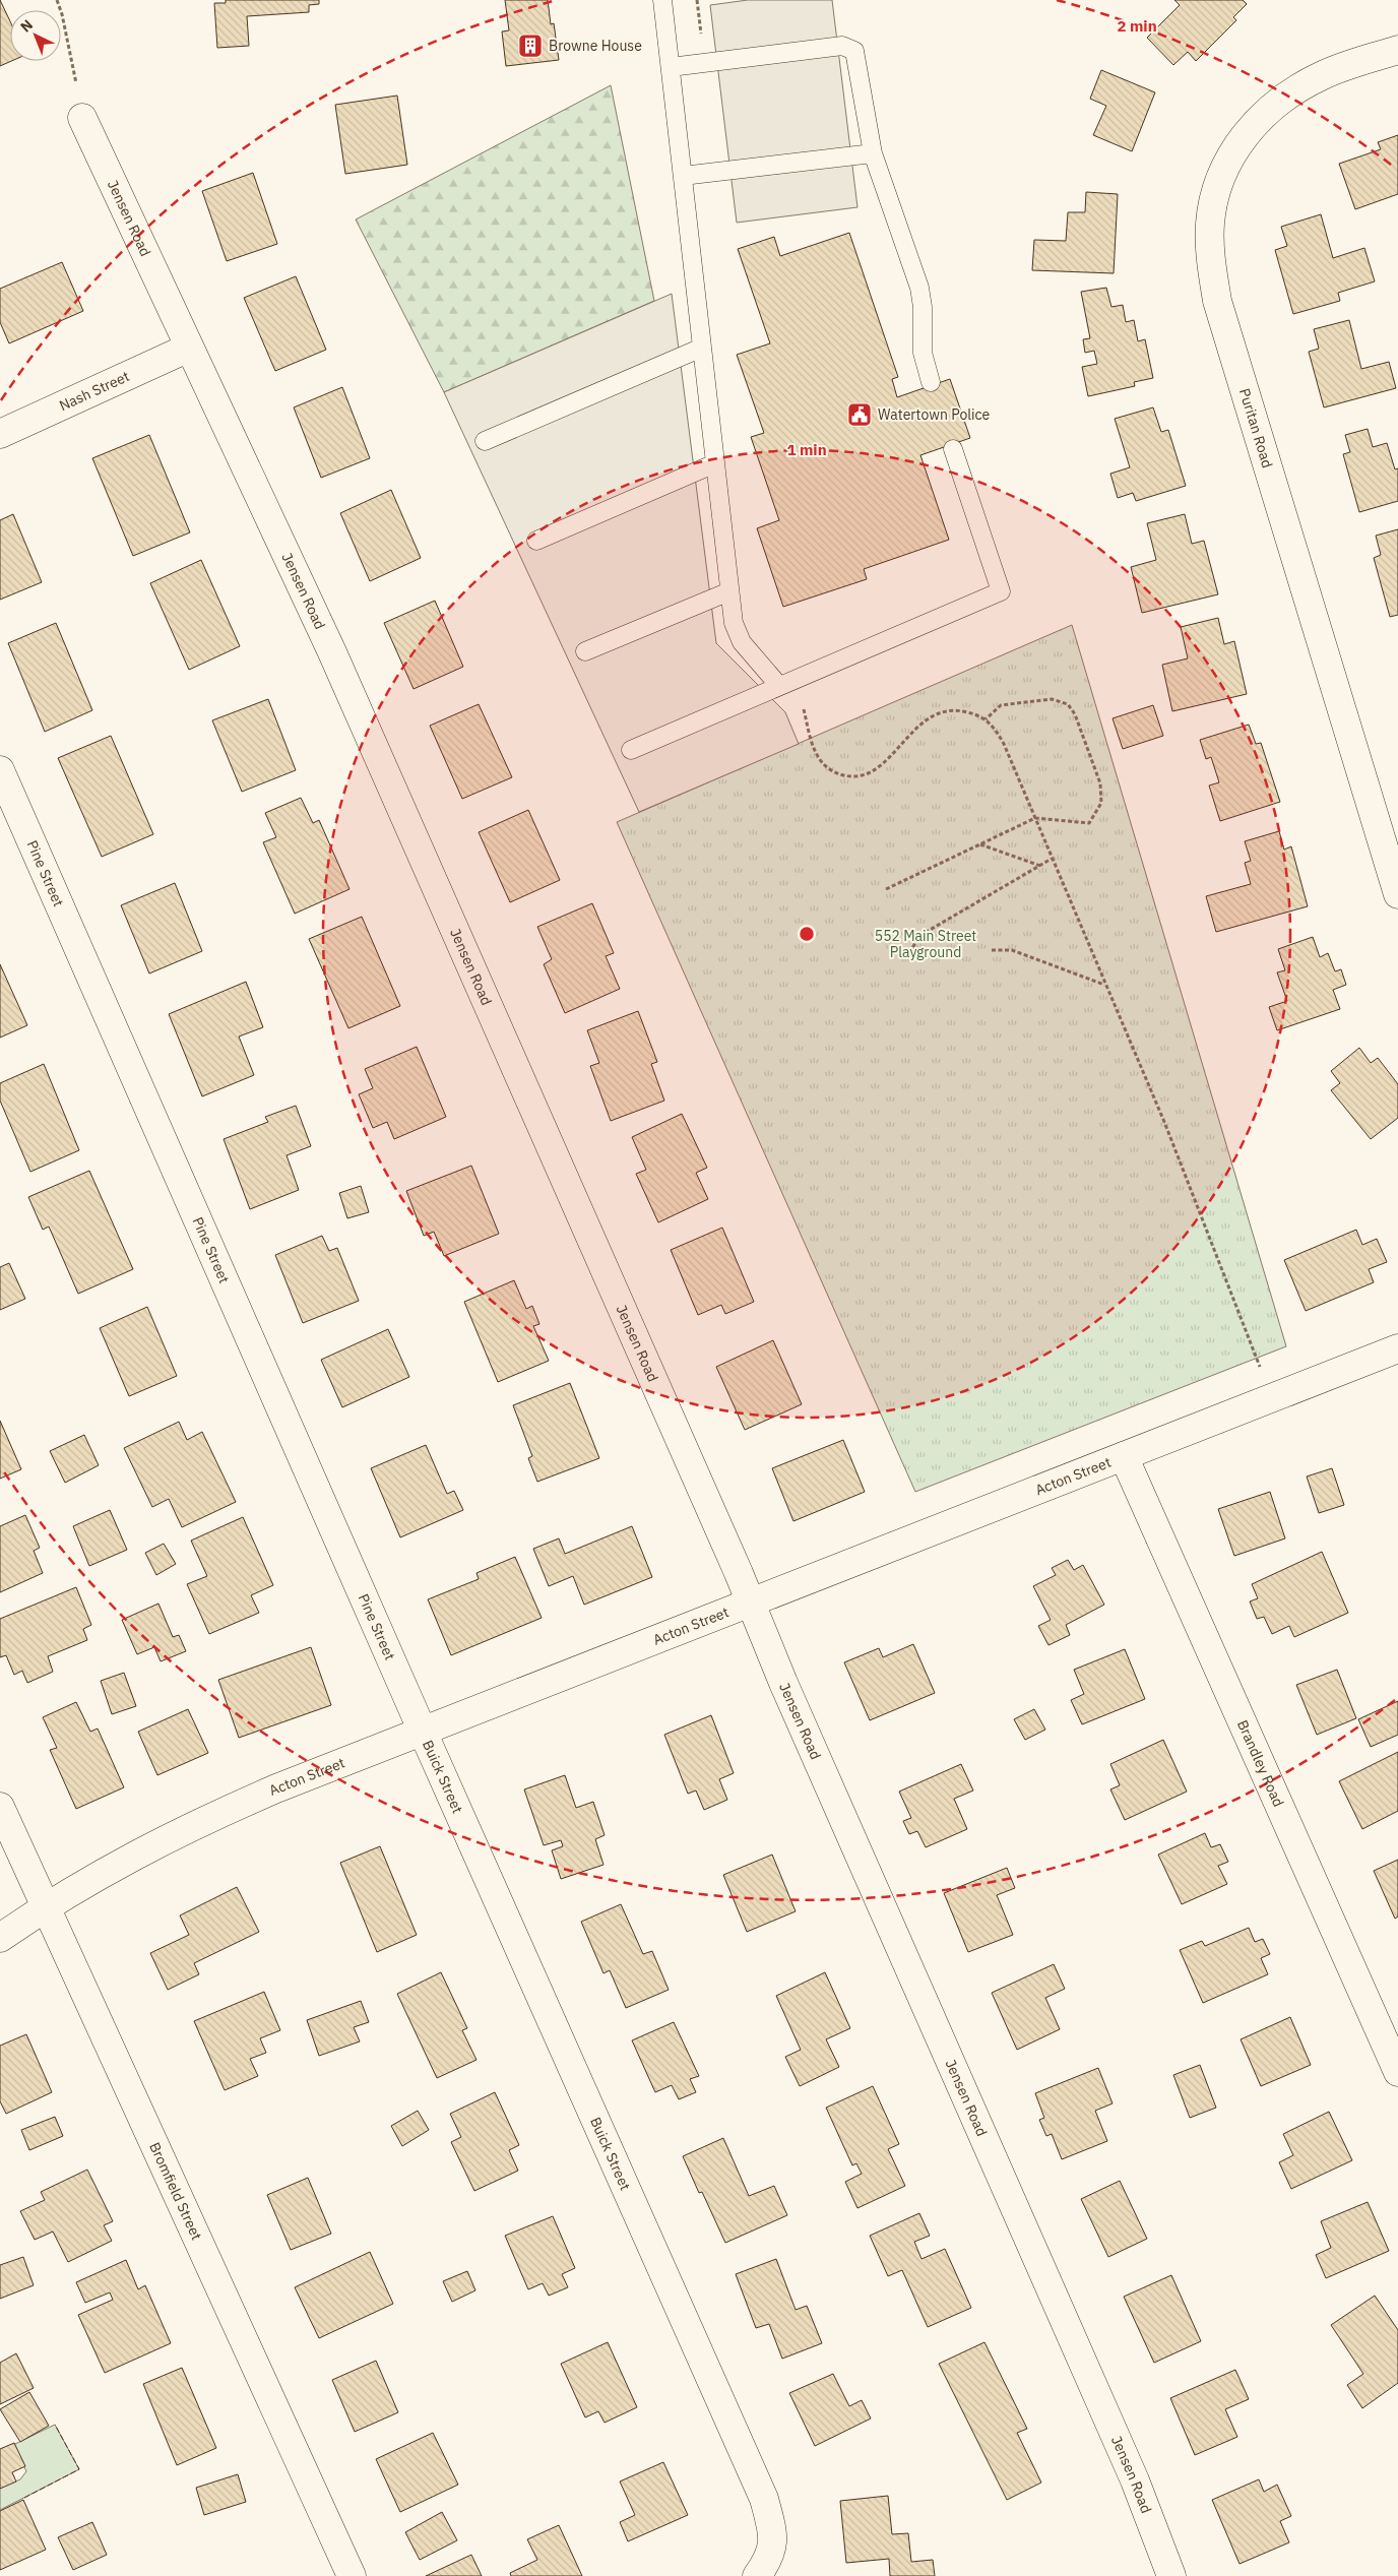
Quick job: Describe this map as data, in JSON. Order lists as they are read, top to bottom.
{
  "streets": {
    "street": [
      "Jensen Road",
      "Nash Street",
      "Puritan Road",
      "Pine Street",
      "Acton Street",
      "Brandley Road",
      "Buick Street",
      "Bromfield Street"
    ]
  },
  "crossings": [
    ["Jensen Road", "Nash Street"],
    ["Jensen Road", "Acton Street"],
    ["Pine Street", "Acton Street"],
    ["Pine Street", "Buick Street"],
    ["Acton Street", "Brandley Road"],
    ["Acton Street", "Buick Street"],
    ["Acton Street", "Bromfield Street"]
  ],
  "parks": ["552 Main Street Playground"],
  "places": {
    "building": ["Browne House"],
    "public building": ["Watertown Police"]
  },
  "north": "top left",
  "rings": ["2 min", "1 min"]
}
